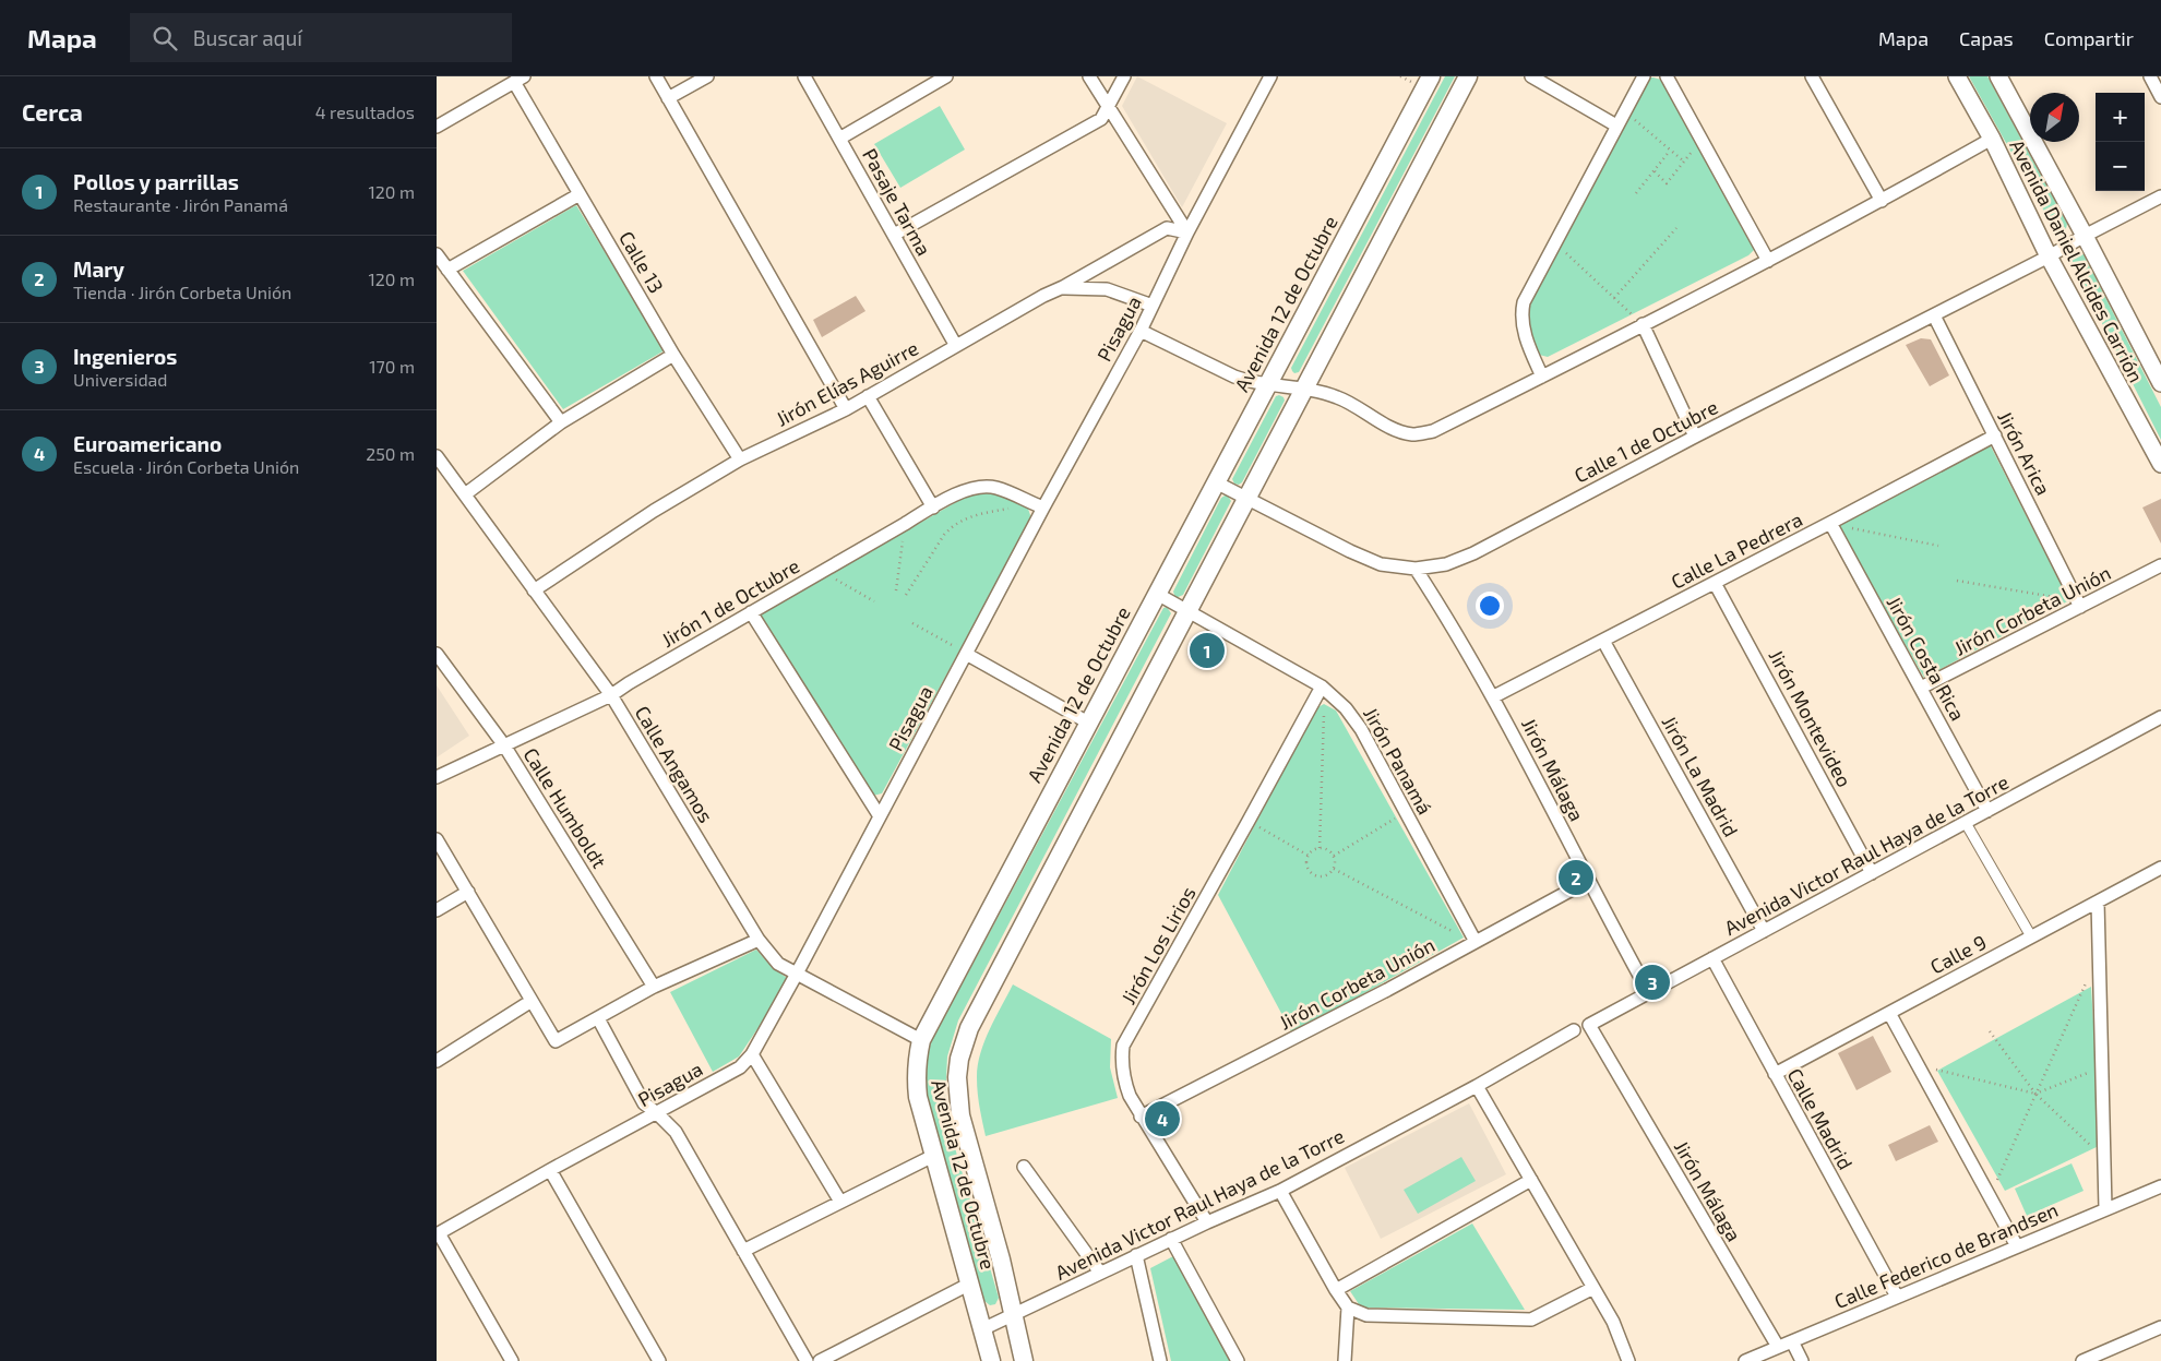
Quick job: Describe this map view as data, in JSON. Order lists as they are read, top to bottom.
{
  "streets": {
    "main road": ["Avenida 12 de Octubre"],
    "street": [
      "Pasaje Tarma",
      "Avenida Daniel Alcides Carrión",
      "Calle 13",
      "Pisagua",
      "Jirón Elías Aguirre",
      "Calle 1 de Octubre",
      "Jirón Arica",
      "Calle La Pedrera",
      "Jirón 1 de Octubre",
      "Jirón Corbeta Unión",
      "Jirón Costa Rica",
      "Jirón Montevideo",
      "Jirón Panamá",
      "Calle Angamos",
      "Jirón Málaga",
      "Jirón La Madrid",
      "Calle Humboldt",
      "Avenida Victor Raul Haya de la Torre",
      "Jirón Los Lirios",
      "Calle 9",
      "Calle Madrid",
      "Calle Federico de Brandsen"
    ]
  },
  "crossings": [
    ["Pasaje Tarma", "Jirón Elías Aguirre"],
    ["Avenida Daniel Alcides Carrión", "Calle 1 de Octubre"],
    ["Calle 13", "Jirón Elías Aguirre"],
    ["Avenida 12 de Octubre", "Calle 1 de Octubre"],
    ["Avenida 12 de Octubre", "Jirón Panamá"],
    ["Avenida 12 de Octubre", "Calle Angamos"],
    ["Avenida 12 de Octubre", "Avenida Victor Raul Haya de la Torre"],
    ["Pisagua", "Jirón Elías Aguirre"],
    ["Pisagua", "Jirón 1 de Octubre"],
    ["Pisagua", "Calle Angamos"],
    ["Jirón Elías Aguirre", "Calle Angamos"],
    ["Calle 1 de Octubre", "Jirón Arica"],
    ["Calle 1 de Octubre", "Jirón Málaga"],
    ["Jirón Arica", "Calle La Pedrera"],
    ["Jirón Arica", "Jirón Corbeta Unión"],
    ["Calle La Pedrera", "Jirón Costa Rica"],
    ["Calle La Pedrera", "Jirón Montevideo"],
    ["Calle La Pedrera", "Jirón Málaga"],
    ["Calle La Pedrera", "Jirón La Madrid"],
    ["Jirón 1 de Octubre", "Calle Angamos"],
    ["Jirón 1 de Octubre", "Calle Humboldt"],
    ["Jirón Corbeta Unión", "Jirón Costa Rica"],
    ["Jirón Corbeta Unión", "Jirón Panamá"],
    ["Jirón Corbeta Unión", "Jirón Málaga"],
    ["Jirón Corbeta Unión", "Jirón Los Lirios"],
    ["Jirón Costa Rica", "Avenida Victor Raul Haya de la Torre"],
    ["Jirón Montevideo", "Avenida Victor Raul Haya de la Torre"],
    ["Jirón Panamá", "Jirón Los Lirios"],
    ["Jirón Málaga", "Avenida Victor Raul Haya de la Torre"],
    ["Jirón Málaga", "Calle Federico de Brandsen"],
    ["Jirón La Madrid", "Avenida Victor Raul Haya de la Torre"],
    ["Avenida Victor Raul Haya de la Torre", "Jirón Los Lirios"],
    ["Avenida Victor Raul Haya de la Torre", "Calle Madrid"],
    ["Calle 9", "Calle Madrid"],
    ["Calle Madrid", "Calle Federico de Brandsen"]
  ],
  "north": "top right",
  "page": {
    "header": "Mapa",
    "search": "Buscar aquí",
    "nav": ["Mapa", "Capas", "Compartir"],
    "heading": ["Cerca", "4 resultados"],
    "map_buttons": ["+", "−"],
    "list": [
      {
        "mark": "1",
        "name": "Pollos y parrillas",
        "note": "Restaurante · Jirón Panamá",
        "value": "120 m"
      },
      {
        "mark": "2",
        "name": "Mary",
        "note": "Tienda · Jirón Corbeta Unión",
        "value": "120 m"
      },
      {
        "mark": "3",
        "name": "Ingenieros",
        "note": "Universidad",
        "value": "170 m"
      },
      {
        "mark": "4",
        "name": "Euroamericano",
        "note": "Escuela · Jirón Corbeta Unión",
        "value": "250 m"
      }
    ],
    "pins": [
      "1",
      "2",
      "3",
      "4"
    ]
  }
}
